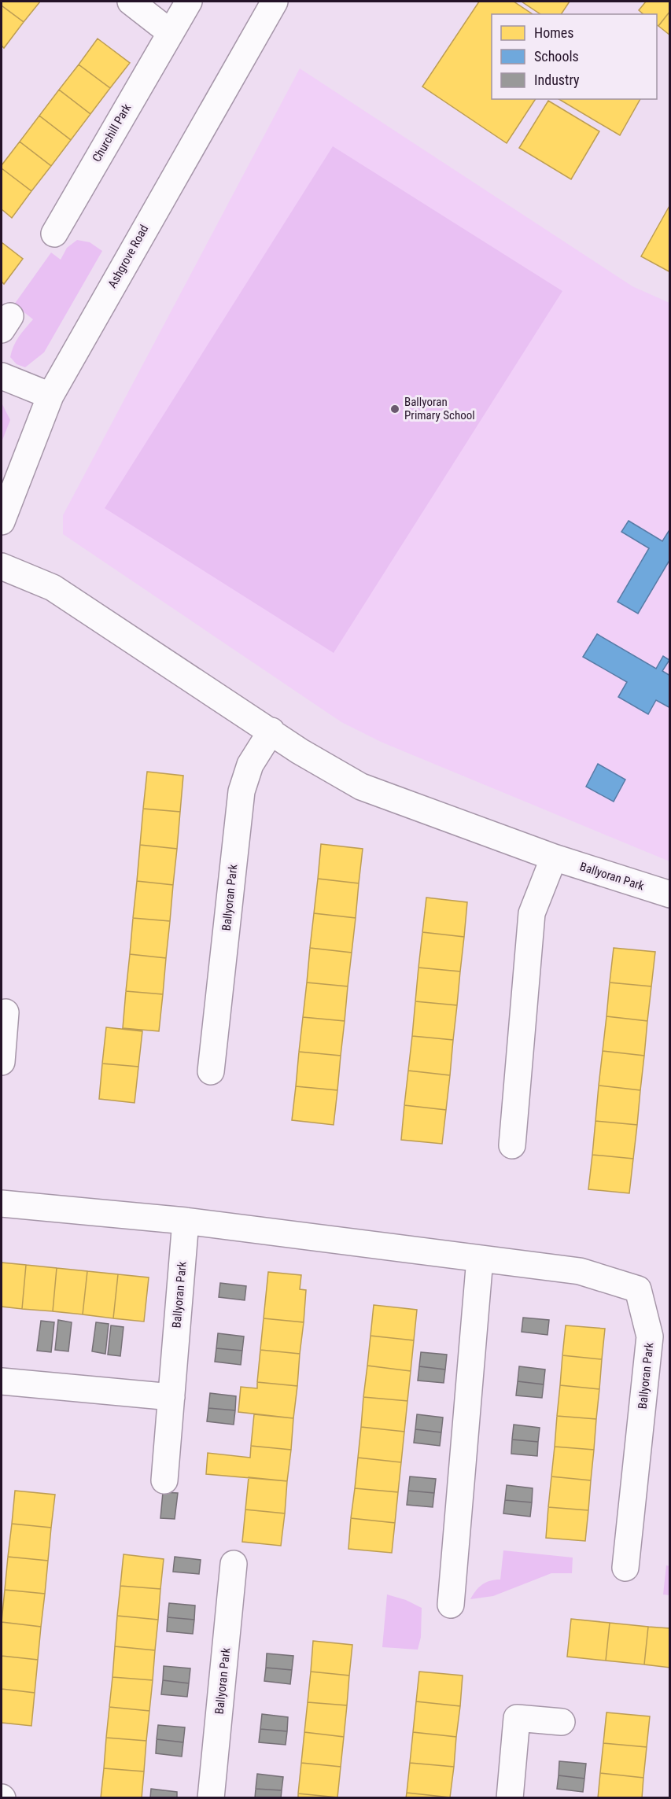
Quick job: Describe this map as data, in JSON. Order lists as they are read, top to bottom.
{
  "streets": {
    "street": ["Churchill Park", "Ashgrove Road", "Ballyoran Park"]
  },
  "places": ["Ballyoran Primary School"],
  "legend": ["Homes", "Schools", "Industry"]
}
